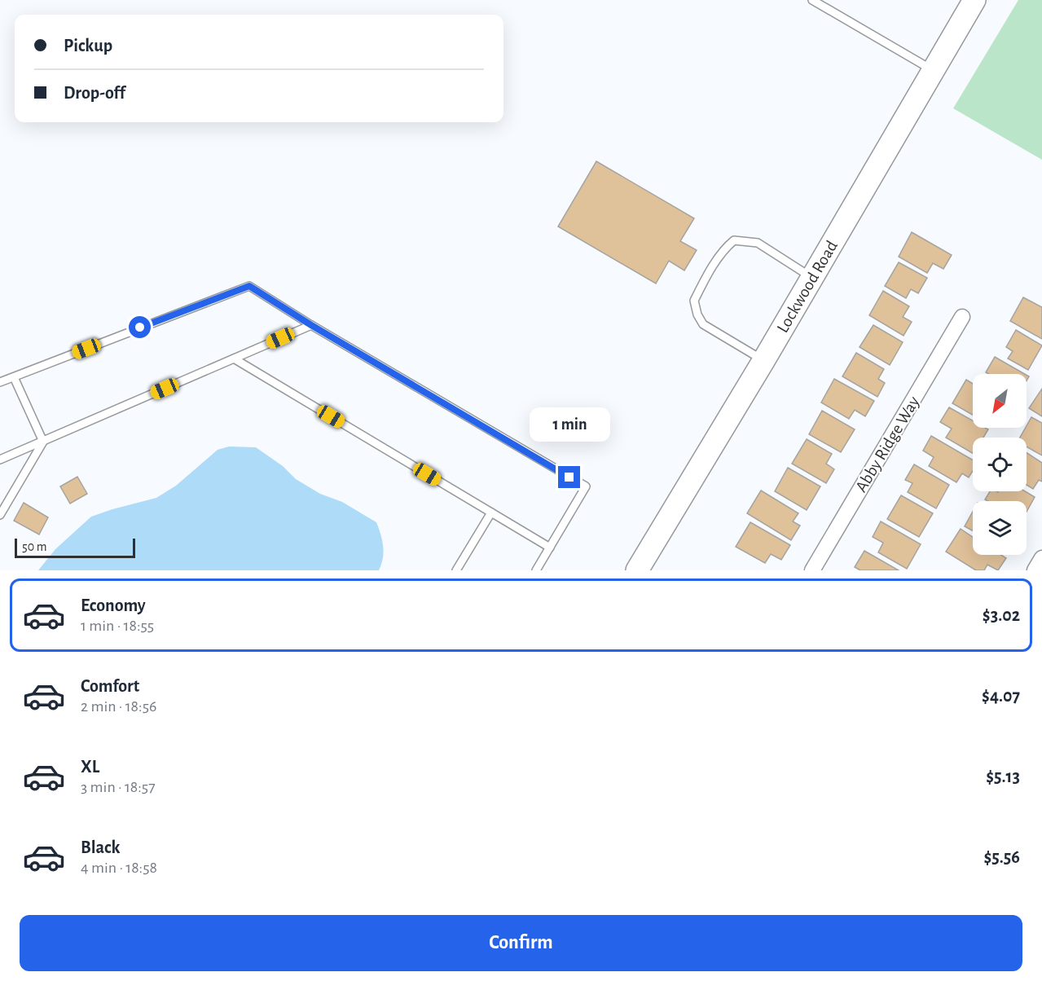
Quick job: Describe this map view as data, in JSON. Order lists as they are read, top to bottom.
{
  "streets": {
    "main road": ["Lockwood Road"],
    "street": ["Abby Ridge Way"]
  },
  "scale_bar": "50 m",
  "north": "bottom left",
  "page": {
    "banner": ["Pickup", "Drop-off"],
    "bubble": "1 min",
    "scale": "50 m",
    "list": [
      {
        "name": "Economy",
        "note": "1 min · 18:55",
        "value": "$3.02"
      },
      {
        "name": "Comfort",
        "note": "2 min · 18:56",
        "value": "$4.07"
      },
      {
        "name": "XL",
        "note": "3 min · 18:57",
        "value": "$5.13"
      },
      {
        "name": "Black",
        "note": "4 min · 18:58",
        "value": "$5.56"
      }
    ],
    "buttons": "Confirm"
  }
}
